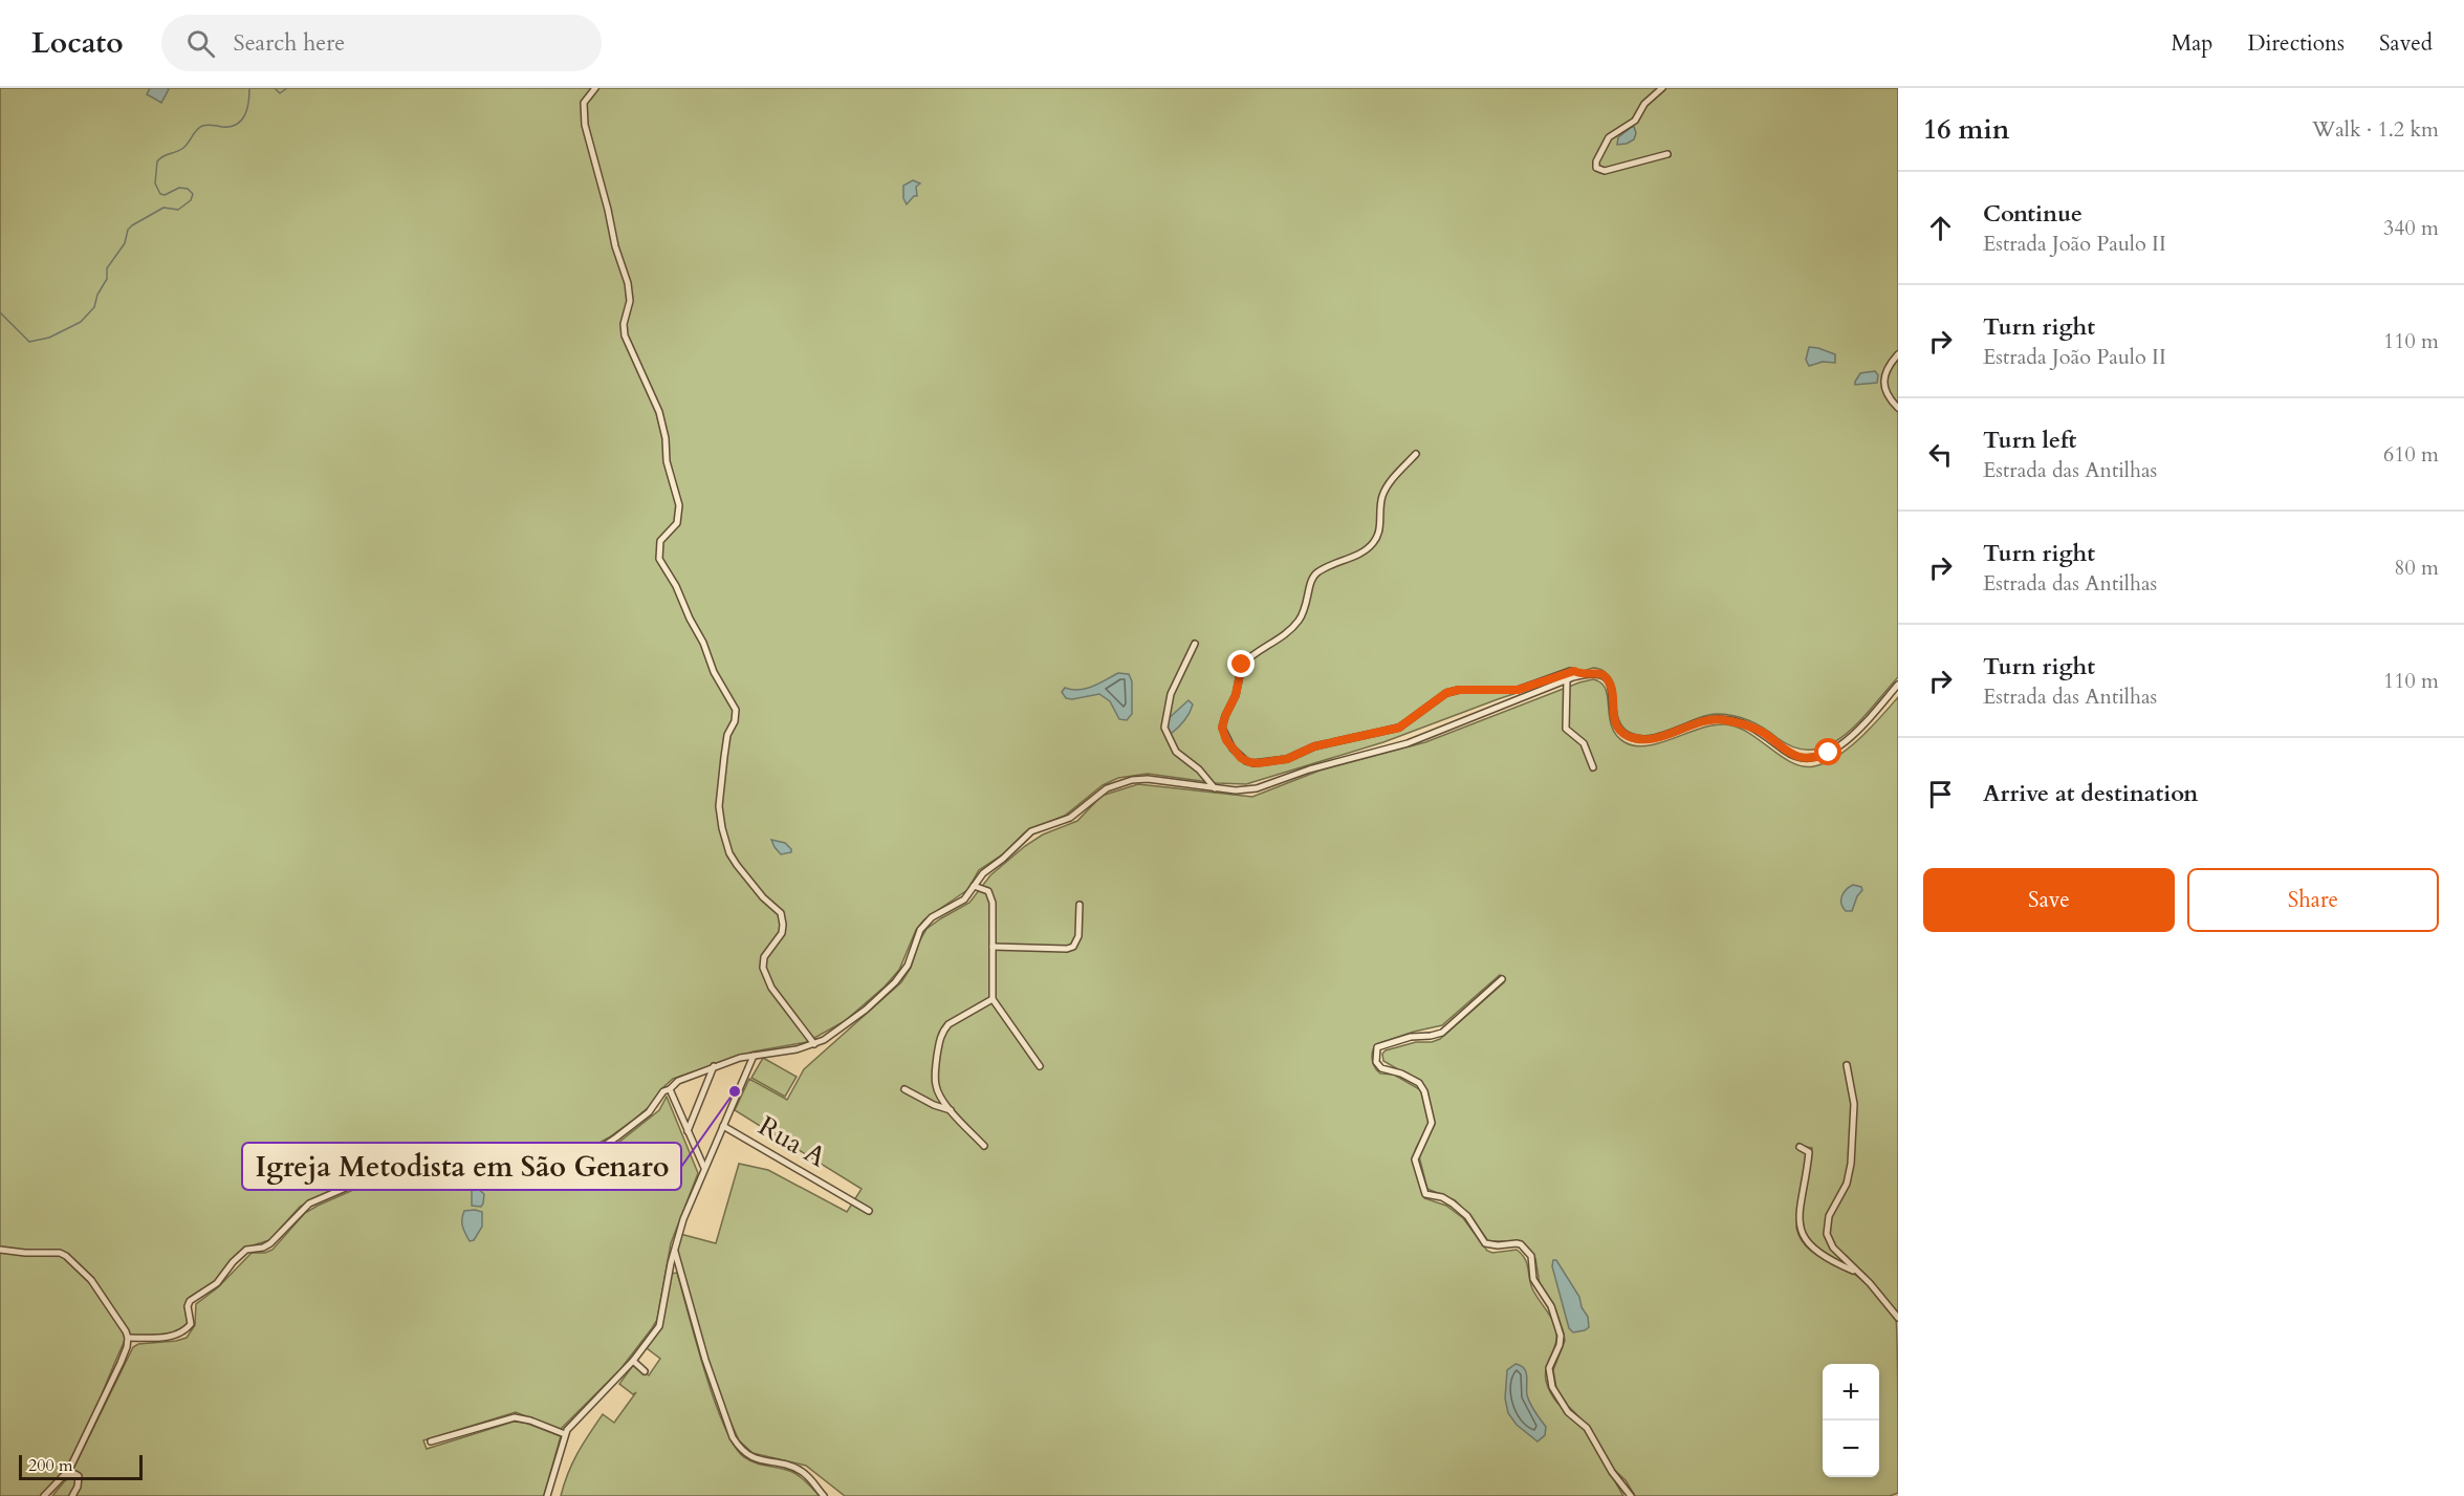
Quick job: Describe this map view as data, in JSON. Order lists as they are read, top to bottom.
{
  "streets": {
    "street": ["Rua A"]
  },
  "places": ["Igreja Metodista em São Genaro"],
  "scale_bar": "200 m",
  "page": {
    "header": "Locato",
    "search": "Search here",
    "nav": ["Map", "Directions", "Saved"],
    "heading": ["16 min", "Walk · 1.2 km"],
    "list": [
      ["Continue", "Estrada João Paulo II", "340 m"],
      ["Turn right", "Estrada João Paulo II", "110 m"],
      ["Turn left", "Estrada das Antilhas", "610 m"],
      ["Turn right", "Estrada das Antilhas", "80 m"],
      ["Turn right", "Estrada das Antilhas", "110 m"],
      "Arrive at destination"
    ],
    "buttons": ["Save", "Share"],
    "map_buttons": ["+", "−"],
    "scale": "200 m"
  }
}
